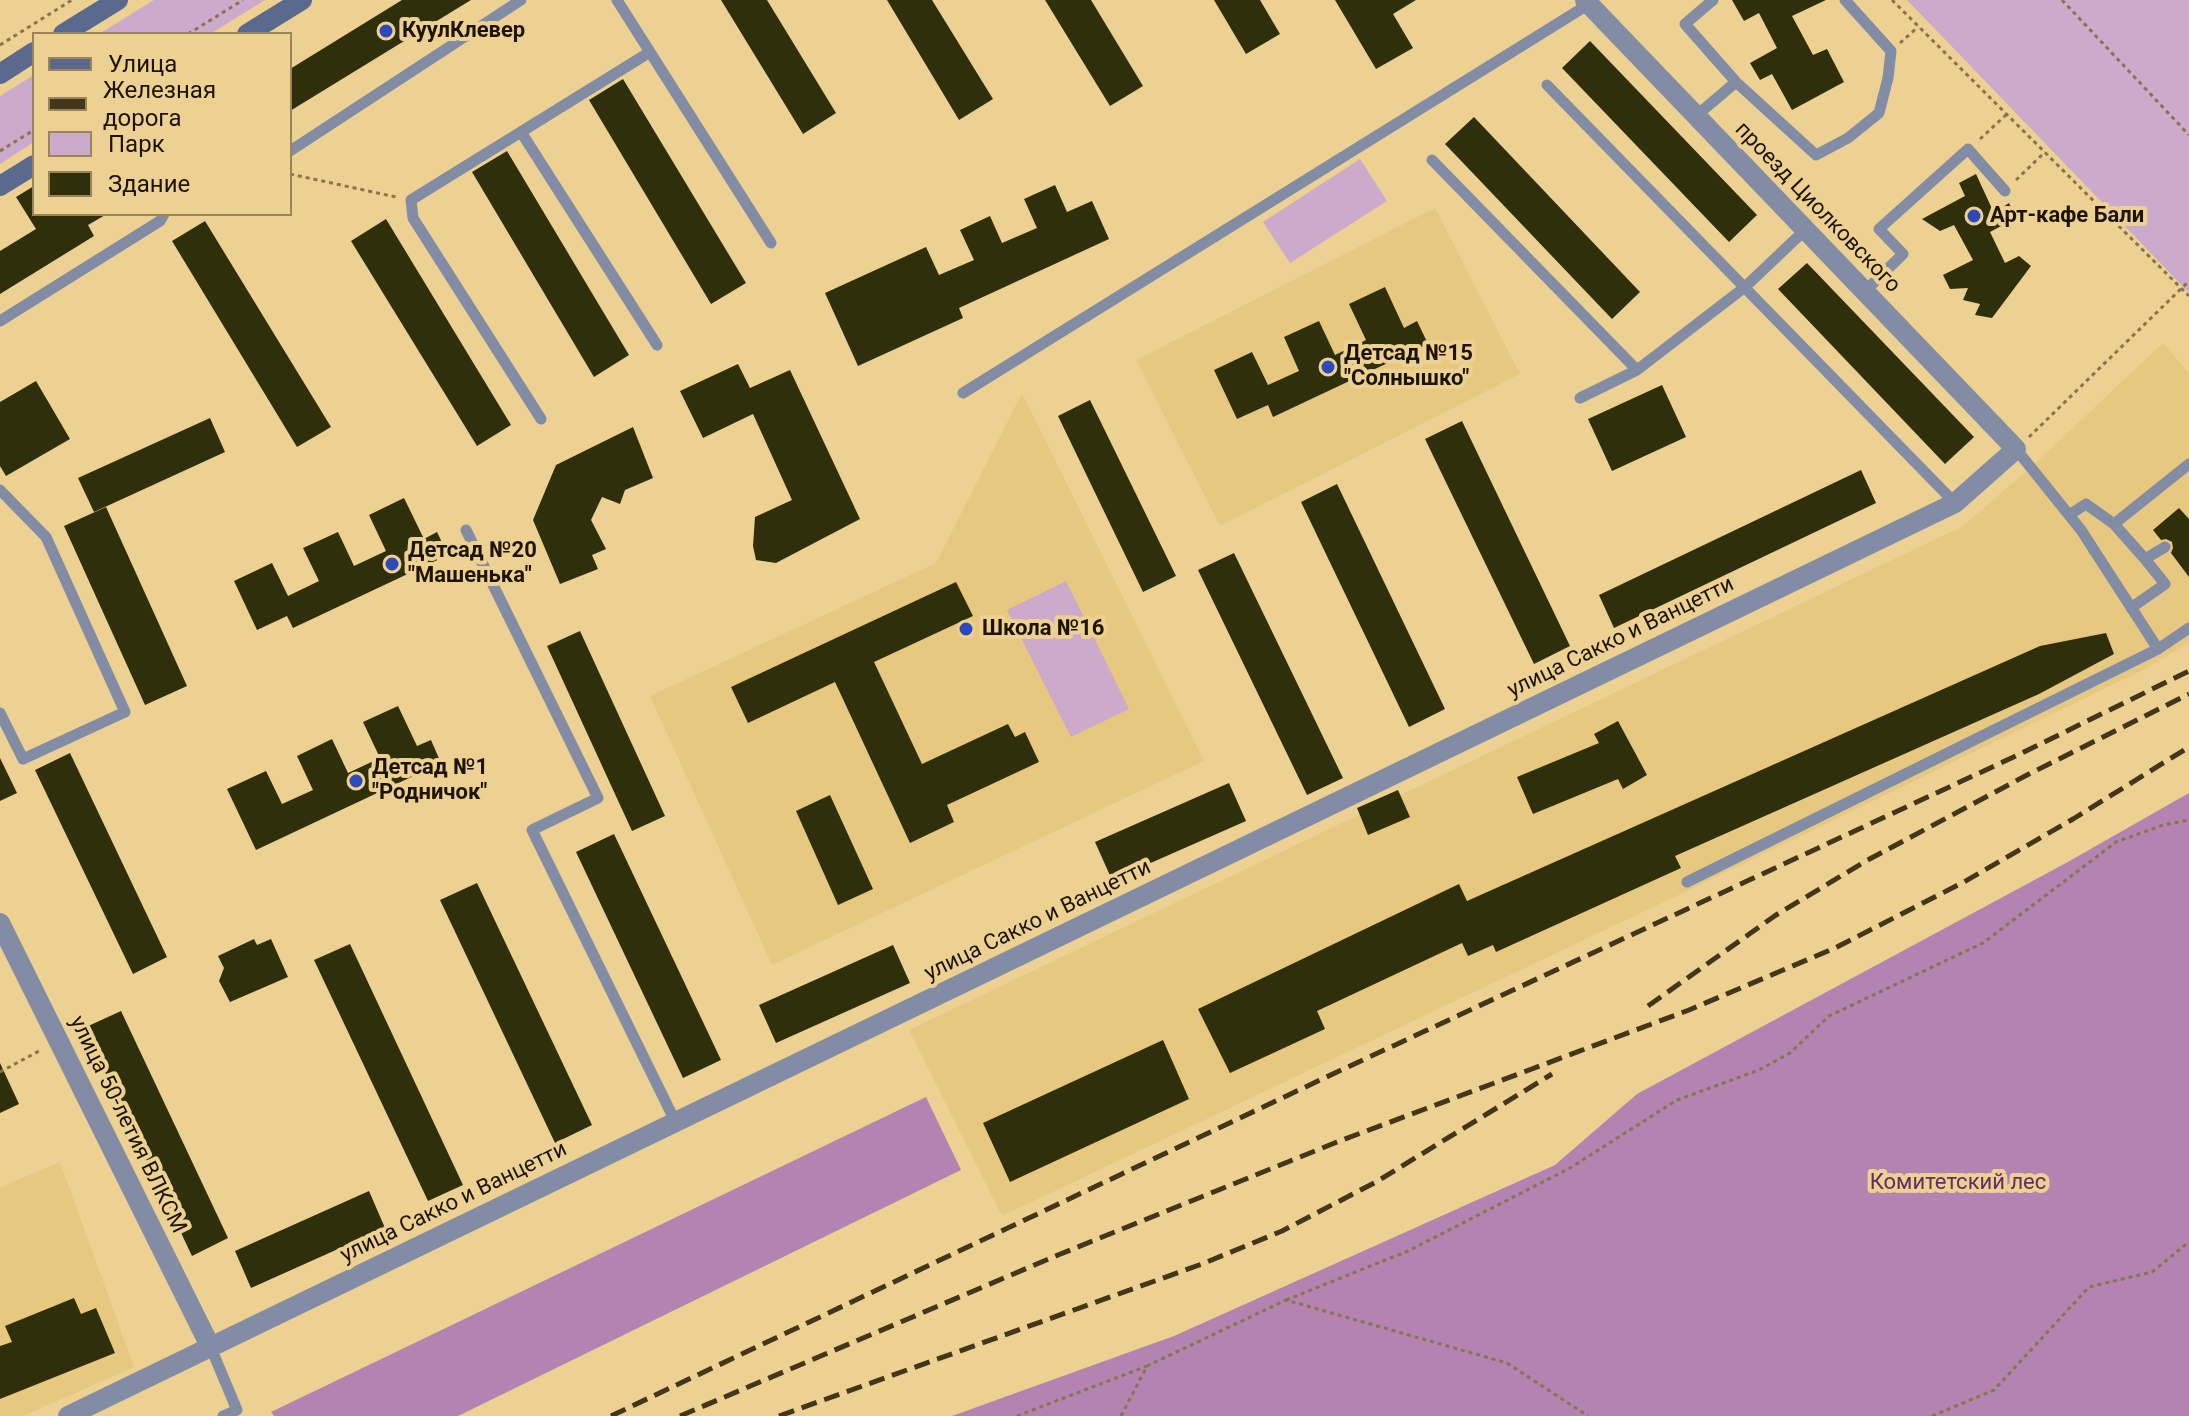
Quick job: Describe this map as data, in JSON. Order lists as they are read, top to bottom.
{
  "streets": {
    "street": ["проезд Циолковского", "улица Сакко и Ванцетти", "улица 50-летия ВЛКСМ"]
  },
  "crossings": [
    ["проезд Циолковского", "улица Сакко и Ванцетти"],
    ["улица Сакко и Ванцетти", "улица 50-летия ВЛКСМ"]
  ],
  "parks": ["Комитетский лес"],
  "places": [
    "КуулКлевер",
    "Арт-кафе Бали",
    "Детсад №15 \"Солнышко\"",
    "Детсад №20 \"Машенька\"",
    "Школа №16",
    "Детсад №1 \"Родничок\""
  ],
  "legend": [
    "Улица",
    "Железная дорога",
    "Парк",
    "Здание"
  ]
}
